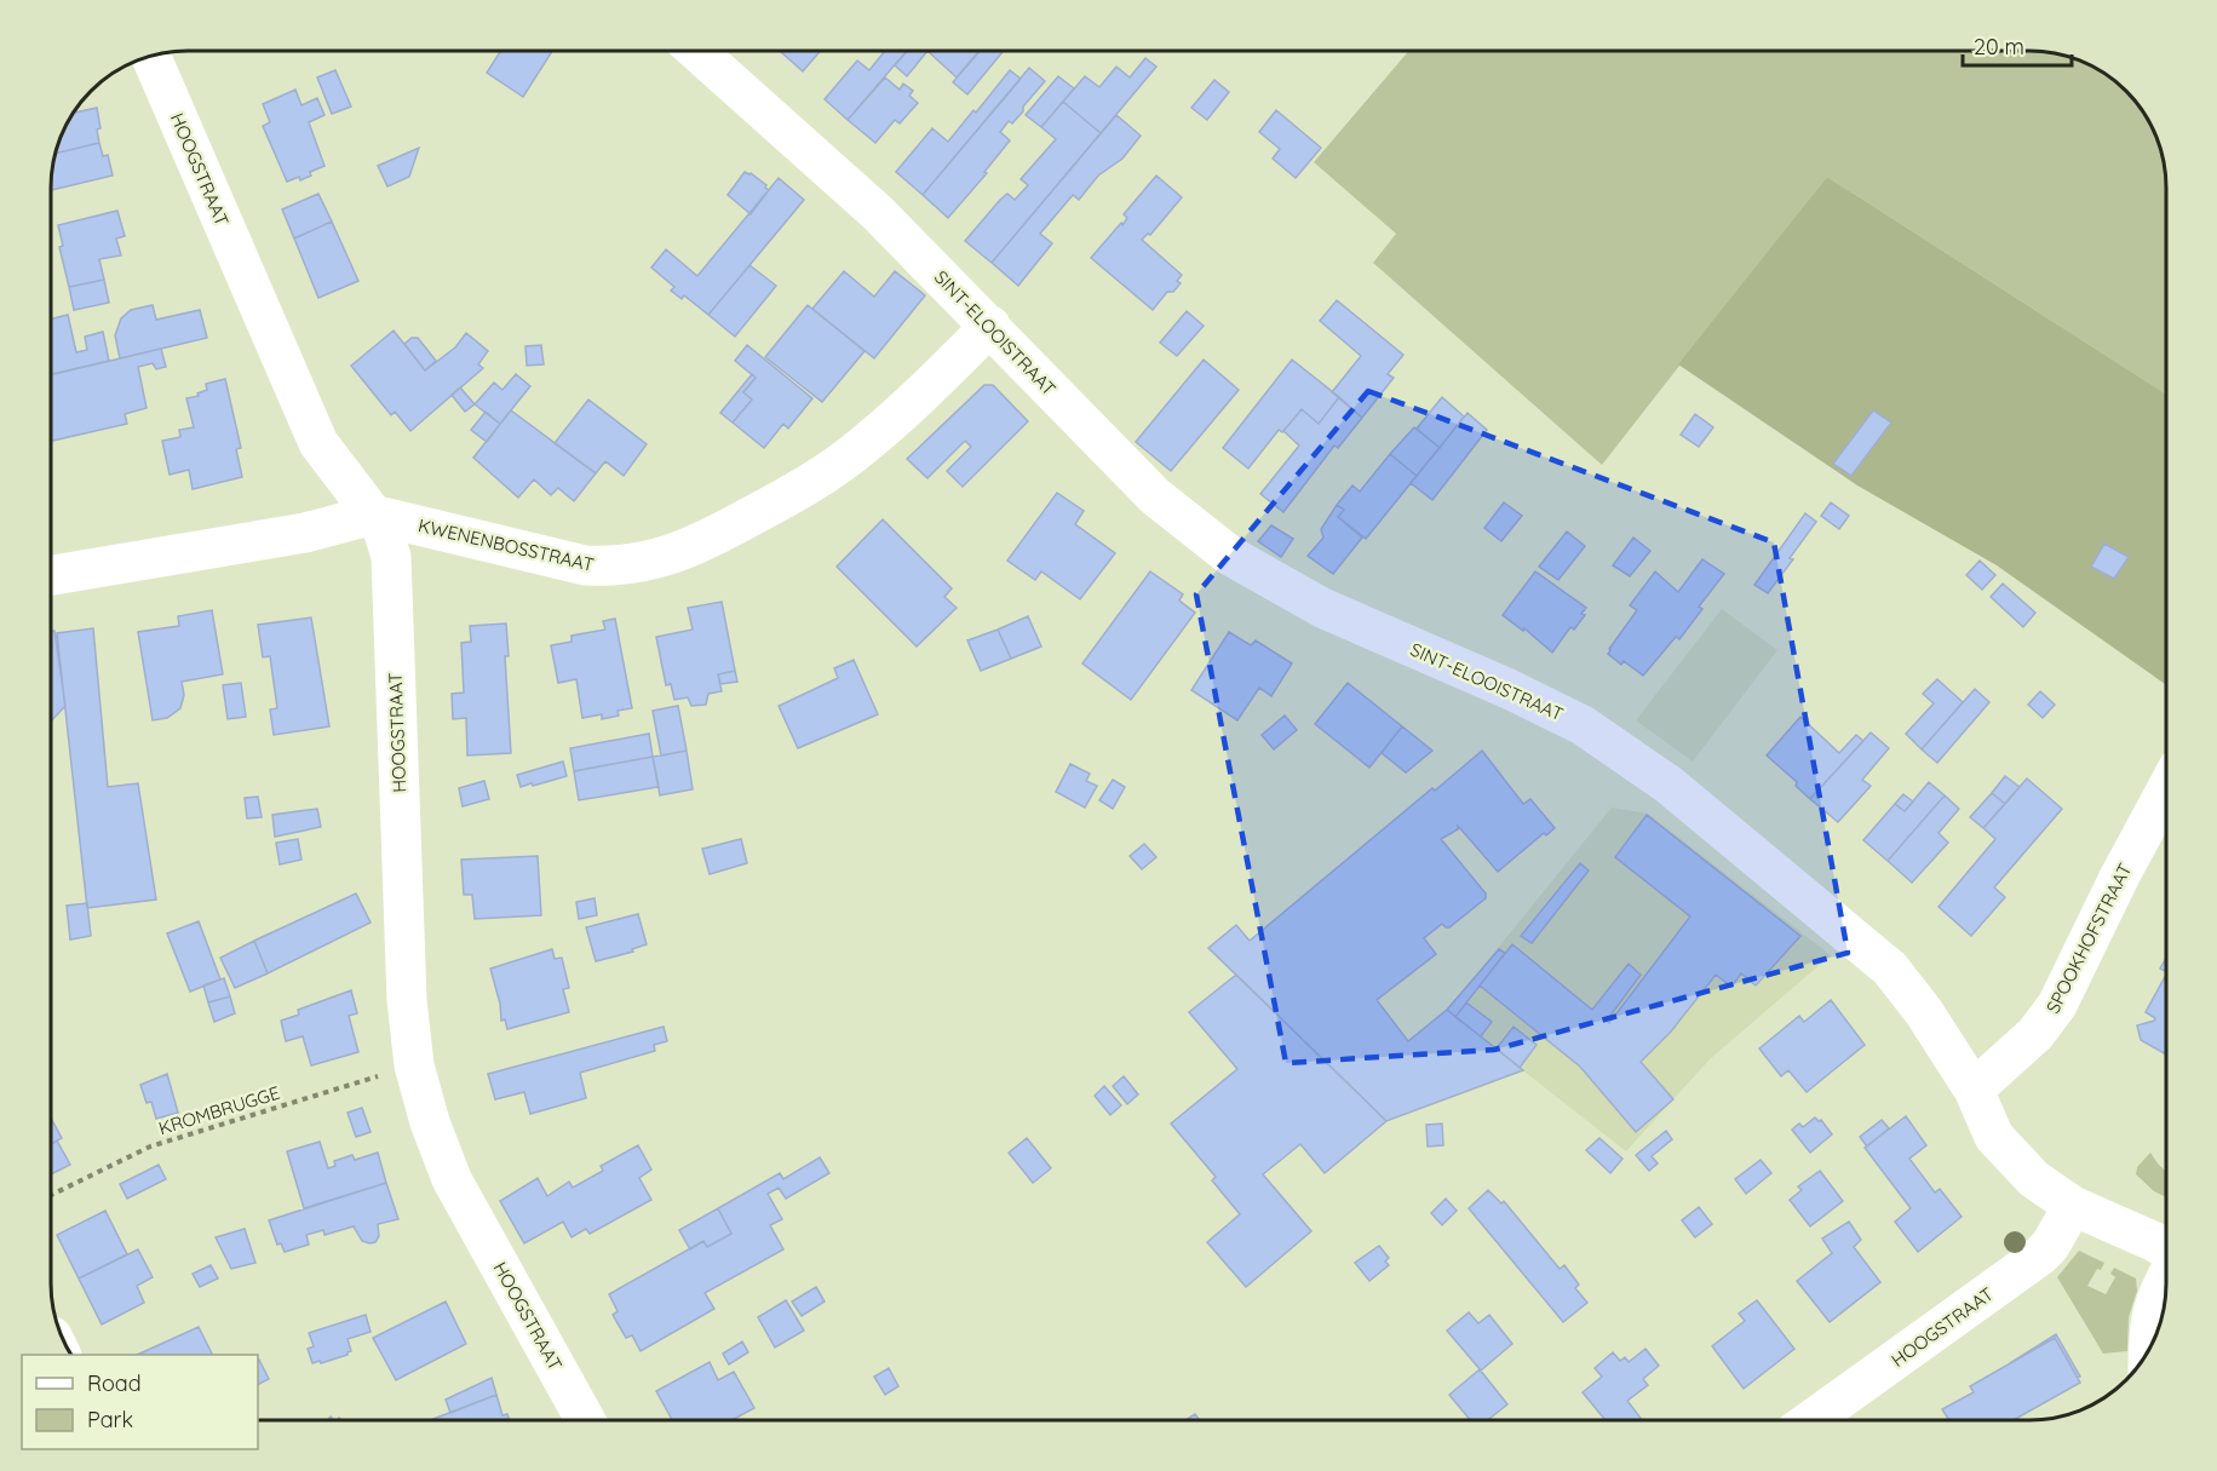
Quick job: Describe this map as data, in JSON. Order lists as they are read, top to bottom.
{
  "streets": {
    "street": [
      "HOOGSTRAAT",
      "SINT-ELOOISTRAAT",
      "KWENENBOSSTRAAT",
      "SPOOKHOFSTRAAT"
    ],
    "path": ["KROMBRUGGE"]
  },
  "crossings": [
    ["HOOGSTRAAT", "SINT-ELOOISTRAAT"],
    ["HOOGSTRAAT", "KWENENBOSSTRAAT"],
    ["HOOGSTRAAT", "KROMBRUGGE"],
    ["SINT-ELOOISTRAAT", "KWENENBOSSTRAAT"],
    ["SINT-ELOOISTRAAT", "SPOOKHOFSTRAAT"]
  ],
  "legend": ["Road", "Park"],
  "scale_bar": "20 m"
}
